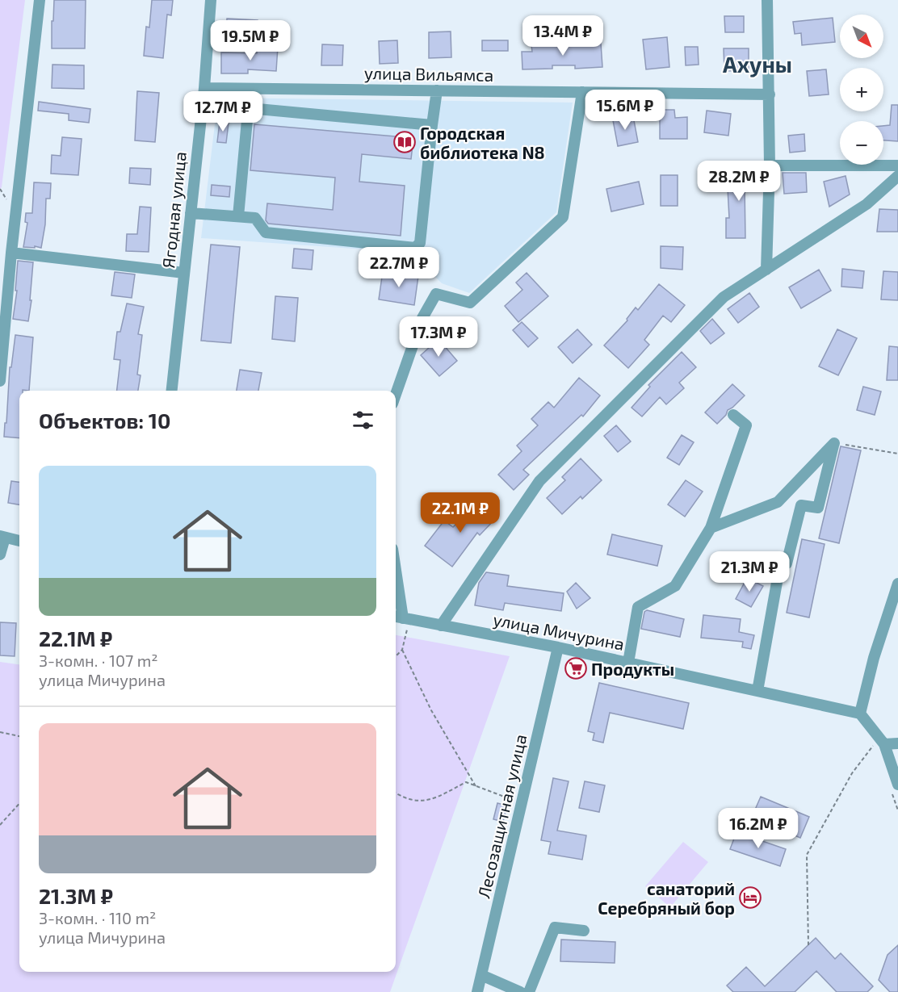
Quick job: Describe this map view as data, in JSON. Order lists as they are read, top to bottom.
{
  "streets": {
    "street": [
      "улица Вильямса",
      "Ягодная улица",
      "улица Мичурина",
      "Лесозащитная улица"
    ]
  },
  "crossings": [
    ["улица Вильямса", "Ягодная улица"],
    ["улица Мичурина", "Лесозащитная улица"]
  ],
  "districts": ["Ахуны"],
  "places": {
    "library": ["Городская библиотека N8"],
    "supermarket": ["Продукты"],
    "hotel": ["санаторий Серебряный бор"]
  },
  "north": "bottom right",
  "page": {
    "map_buttons": ["+", "−"],
    "price": [
      "13.4M ₽",
      "19.5M ₽",
      "15.6M ₽",
      "12.7M ₽",
      "28.2M ₽",
      "22.7M ₽",
      "17.3M ₽",
      "22.1M ₽",
      "21.3M ₽",
      "16.2M ₽"
    ],
    "heading": "Объектов: 10",
    "list": [
      {
        "name": "22.1M ₽",
        "note": "3-комн. · 107 m² · улица Мичурина"
      },
      {
        "name": "21.3M ₽",
        "note": "3-комн. · 110 m² · улица Мичурина"
      }
    ]
  }
}
